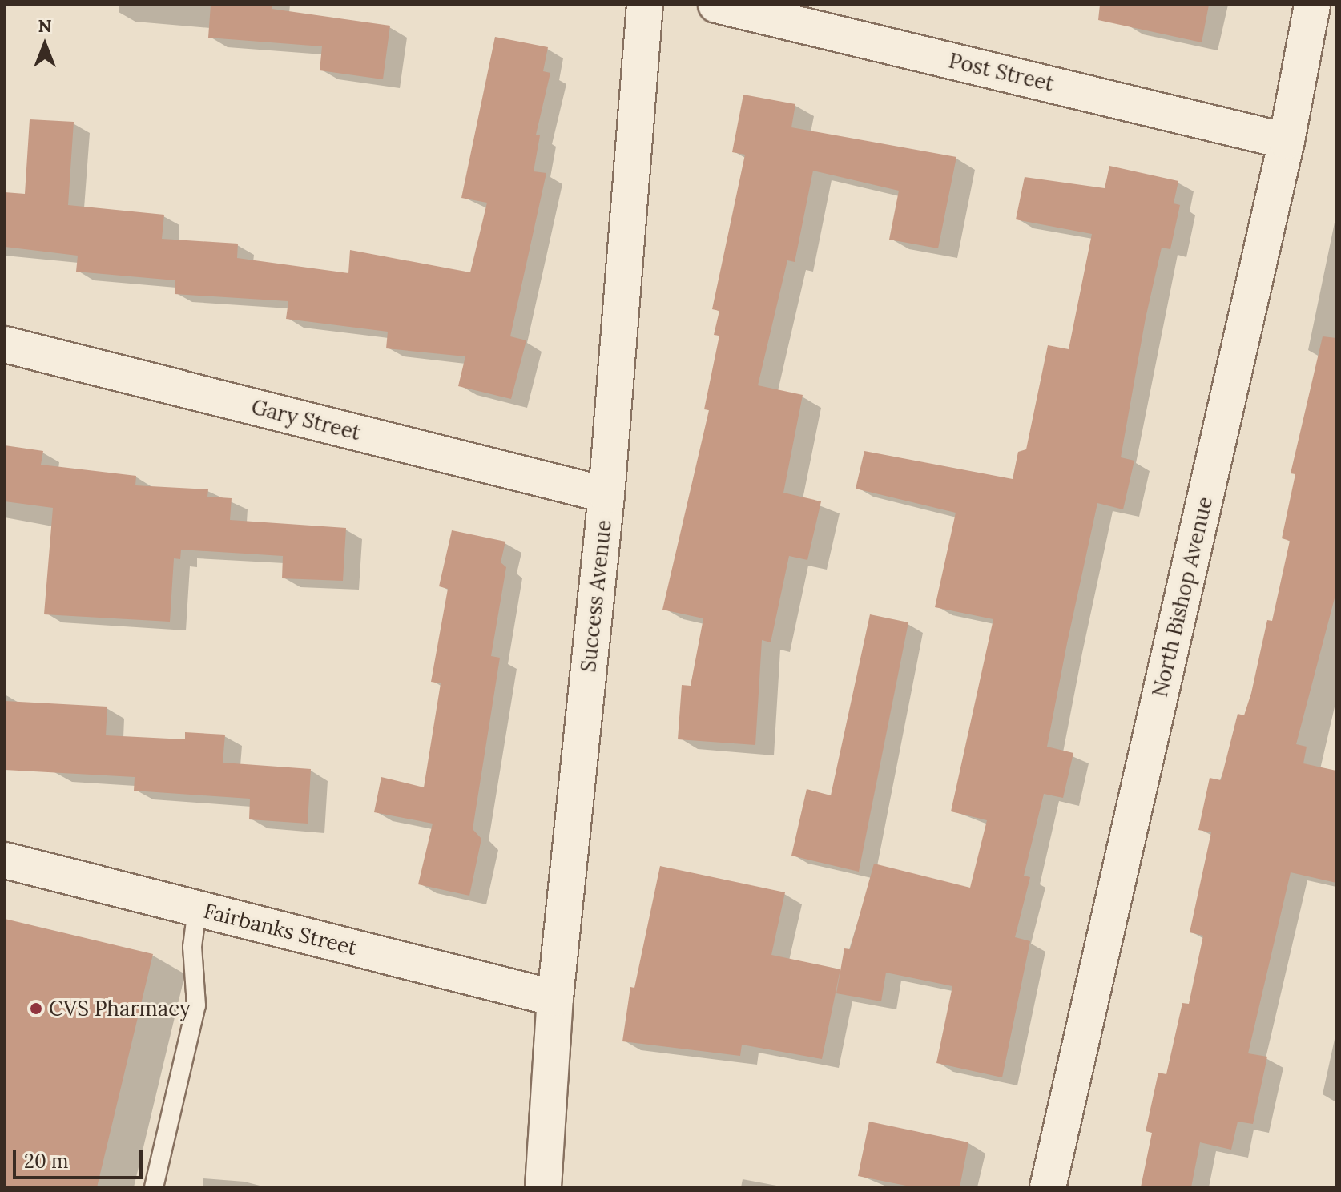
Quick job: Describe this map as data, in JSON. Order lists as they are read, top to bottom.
{
  "streets": {
    "street": [
      "Post Street",
      "Gary Street",
      "Success Avenue",
      "North Bishop Avenue",
      "Fairbanks Street"
    ]
  },
  "crossings": [
    ["Post Street", "North Bishop Avenue"],
    ["Gary Street", "Success Avenue"],
    ["Success Avenue", "Fairbanks Street"]
  ],
  "places": ["CVS Pharmacy"],
  "scale_bar": "20 m",
  "north": "top"
}
